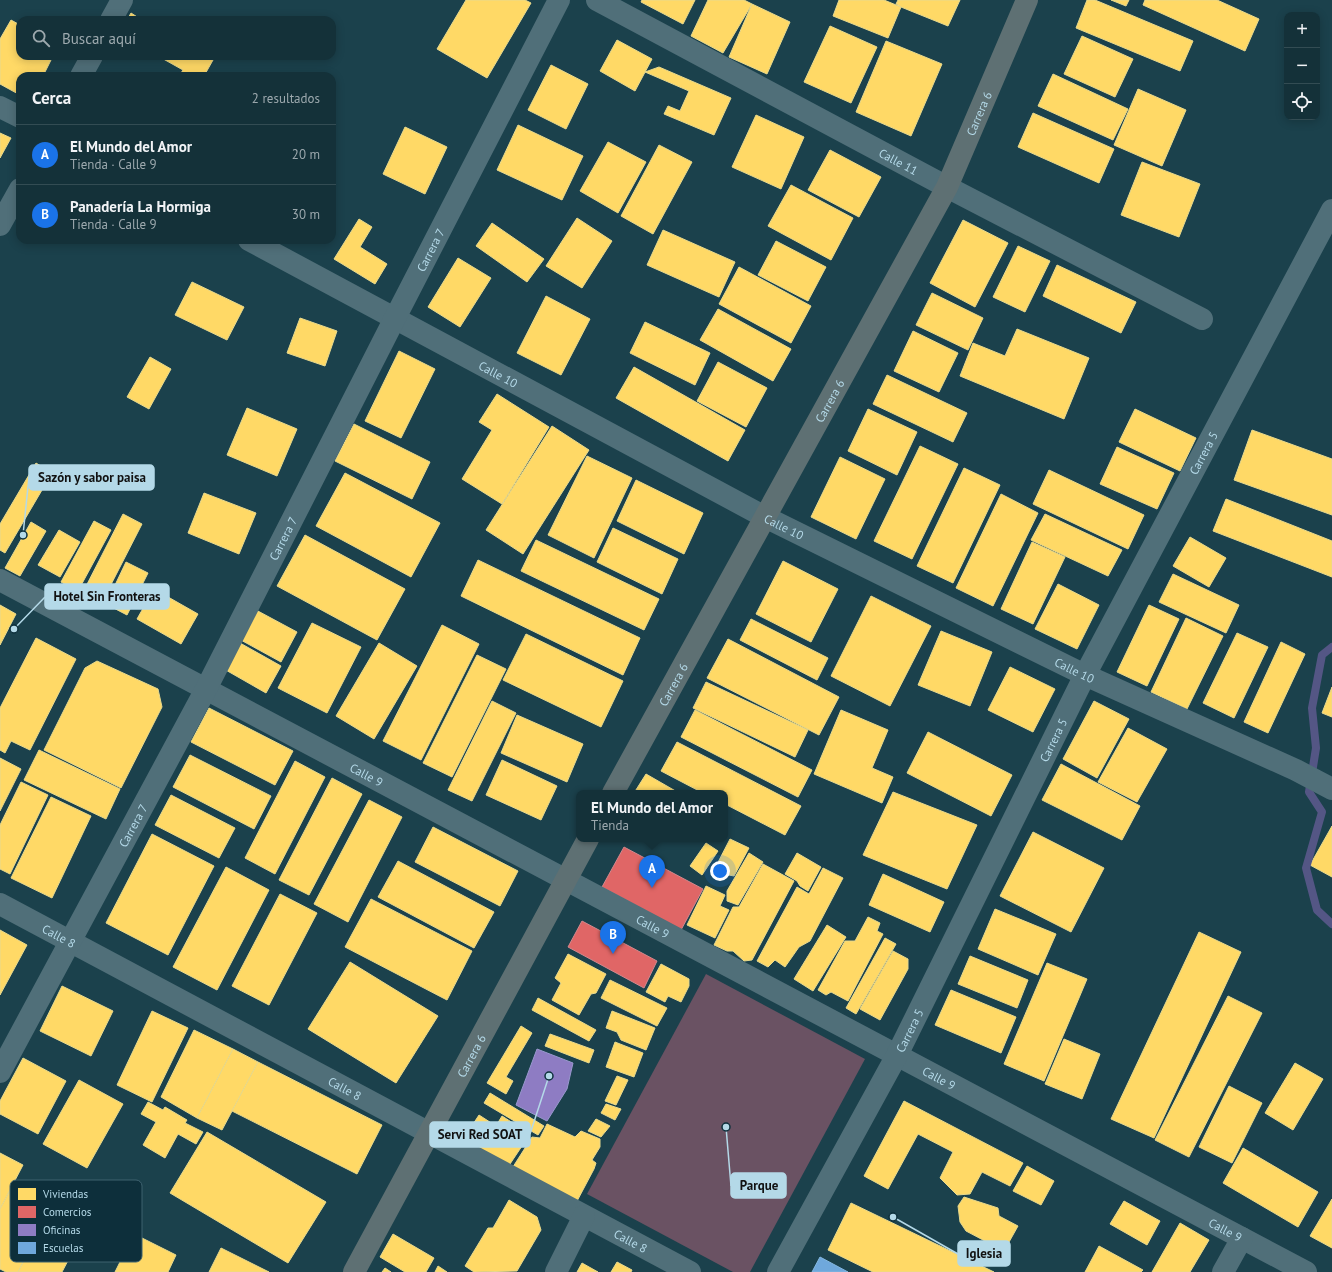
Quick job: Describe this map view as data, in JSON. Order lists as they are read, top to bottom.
{
  "streets": {
    "main road": ["Carrera 6"],
    "street": [
      "Calle 11",
      "Carrera 7",
      "Calle 10",
      "Carrera 5",
      "Calle 9",
      "Calle 8"
    ]
  },
  "crossings": [
    ["Carrera 6", "Calle 11"],
    ["Carrera 6", "Calle 10"],
    ["Carrera 6", "Calle 9"],
    ["Carrera 6", "Calle 8"],
    ["Carrera 7", "Calle 10"],
    ["Carrera 7", "Calle 9"],
    ["Carrera 7", "Calle 8"],
    ["Calle 10", "Carrera 5"],
    ["Carrera 5", "Calle 9"]
  ],
  "places": [
    "Sazón y sabor paisa",
    "Hotel Sin Fronteras",
    "Servi Red SOAT",
    "Parque",
    "Iglesia"
  ],
  "legend": [
    "Viviendas",
    "Comercios",
    "Oficinas",
    "Escuelas"
  ],
  "page": {
    "map_buttons": ["+", "−"],
    "search": "Buscar aquí",
    "heading": ["Cerca", "2 resultados"],
    "list": [
      {
        "mark": "A",
        "name": "El Mundo del Amor",
        "note": "Tienda · Calle 9",
        "value": "20 m"
      },
      {
        "mark": "B",
        "name": "Panadería La Hormiga",
        "note": "Tienda · Calle 9",
        "value": "30 m"
      }
    ],
    "popup": ["El Mundo del Amor", "Tienda"],
    "pins": ["A", "B"]
  }
}
